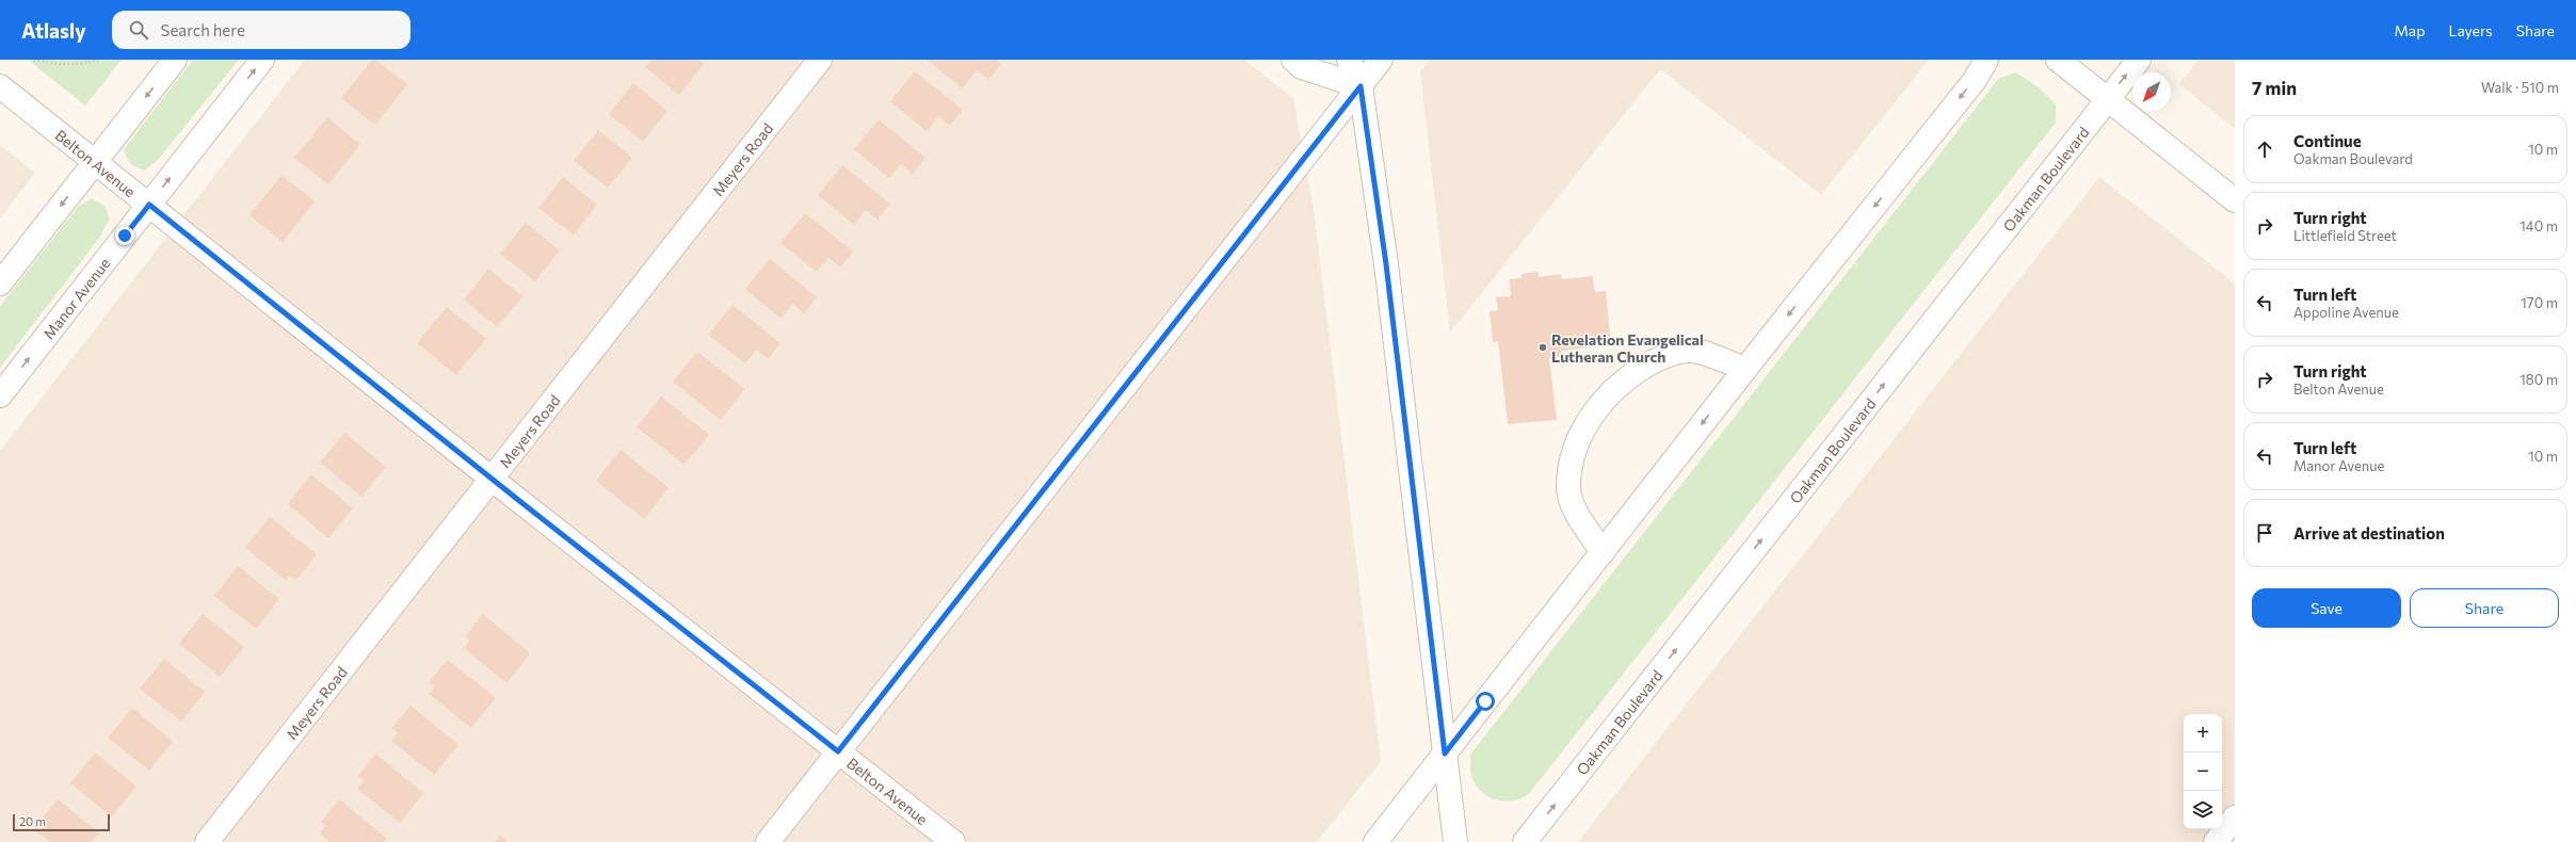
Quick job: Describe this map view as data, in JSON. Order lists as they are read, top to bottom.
{
  "streets": {
    "street": [
      "Meyers Road",
      "Belton Avenue",
      "Oakman Boulevard",
      "Manor Avenue"
    ]
  },
  "crossings": [
    ["Meyers Road", "Belton Avenue"],
    ["Belton Avenue", "Manor Avenue"]
  ],
  "places": ["Revelation Evangelical Lutheran Church"],
  "scale_bar": "20 m",
  "north": "bottom left",
  "page": {
    "header": "Atlasly",
    "search": "Search here",
    "nav": ["Map", "Layers", "Share"],
    "heading": ["7 min", "Walk · 510 m"],
    "list": [
      ["Continue", "Oakman Boulevard", "10 m"],
      ["Turn right", "Littlefield Street", "140 m"],
      ["Turn left", "Appoline Avenue", "170 m"],
      ["Turn right", "Belton Avenue", "180 m"],
      ["Turn left", "Manor Avenue", "10 m"],
      "Arrive at destination"
    ],
    "buttons": ["Save", "Share"],
    "map_buttons": ["+", "−"],
    "scale": "20 m"
  }
}
